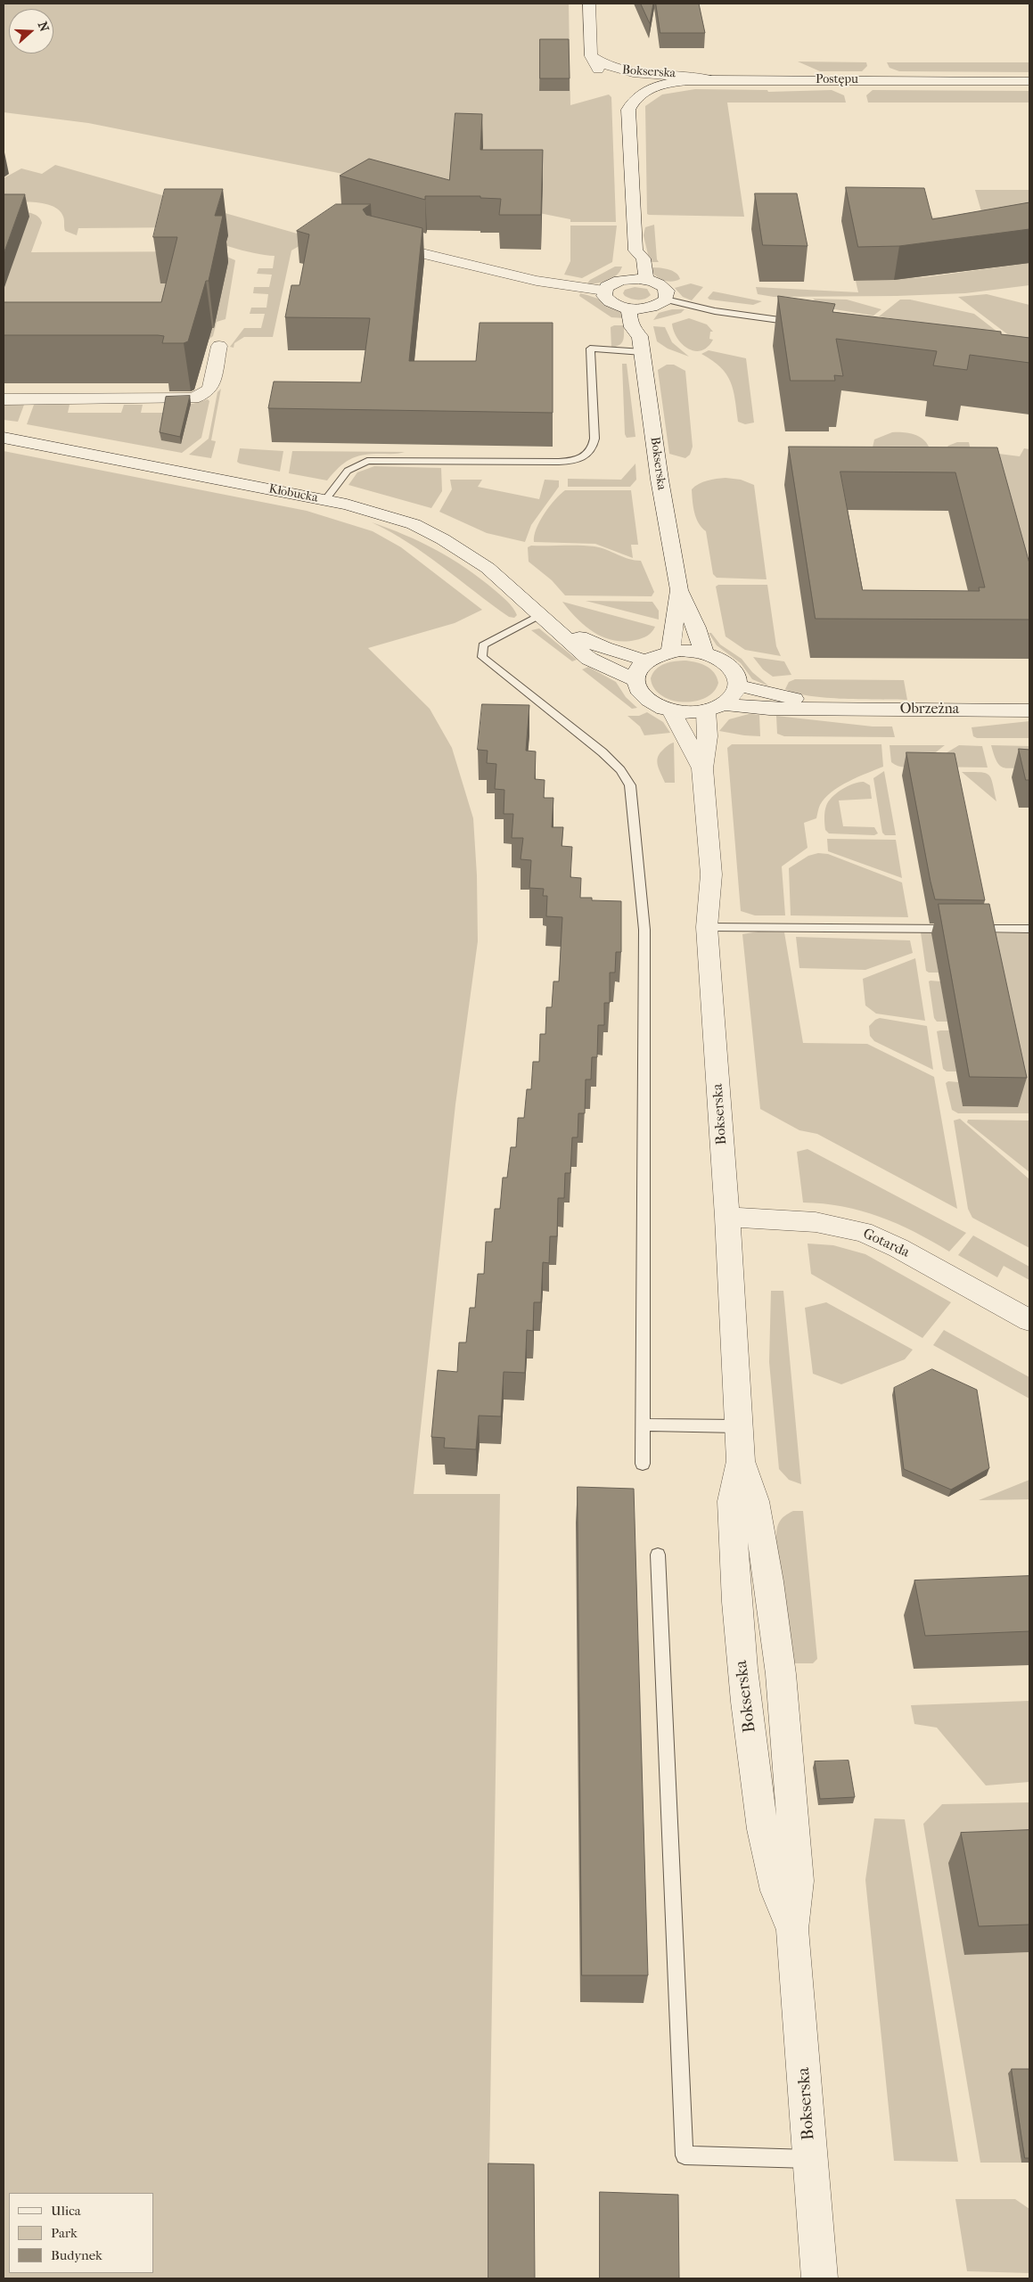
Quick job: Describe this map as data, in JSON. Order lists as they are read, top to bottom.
{
  "streets": {
    "street": [
      "Bokserska",
      "Postępu",
      "Kłobucka",
      "Obrzeżna",
      "Gotarda"
    ]
  },
  "crossings": [
    ["Bokserska", "Postępu"],
    ["Bokserska", "Kłobucka"],
    ["Bokserska", "Obrzeżna"],
    ["Bokserska", "Gotarda"],
    ["Kłobucka", "Obrzeżna"]
  ],
  "legend": ["Ulica", "Park", "Budynek"],
  "north": "right"
}
